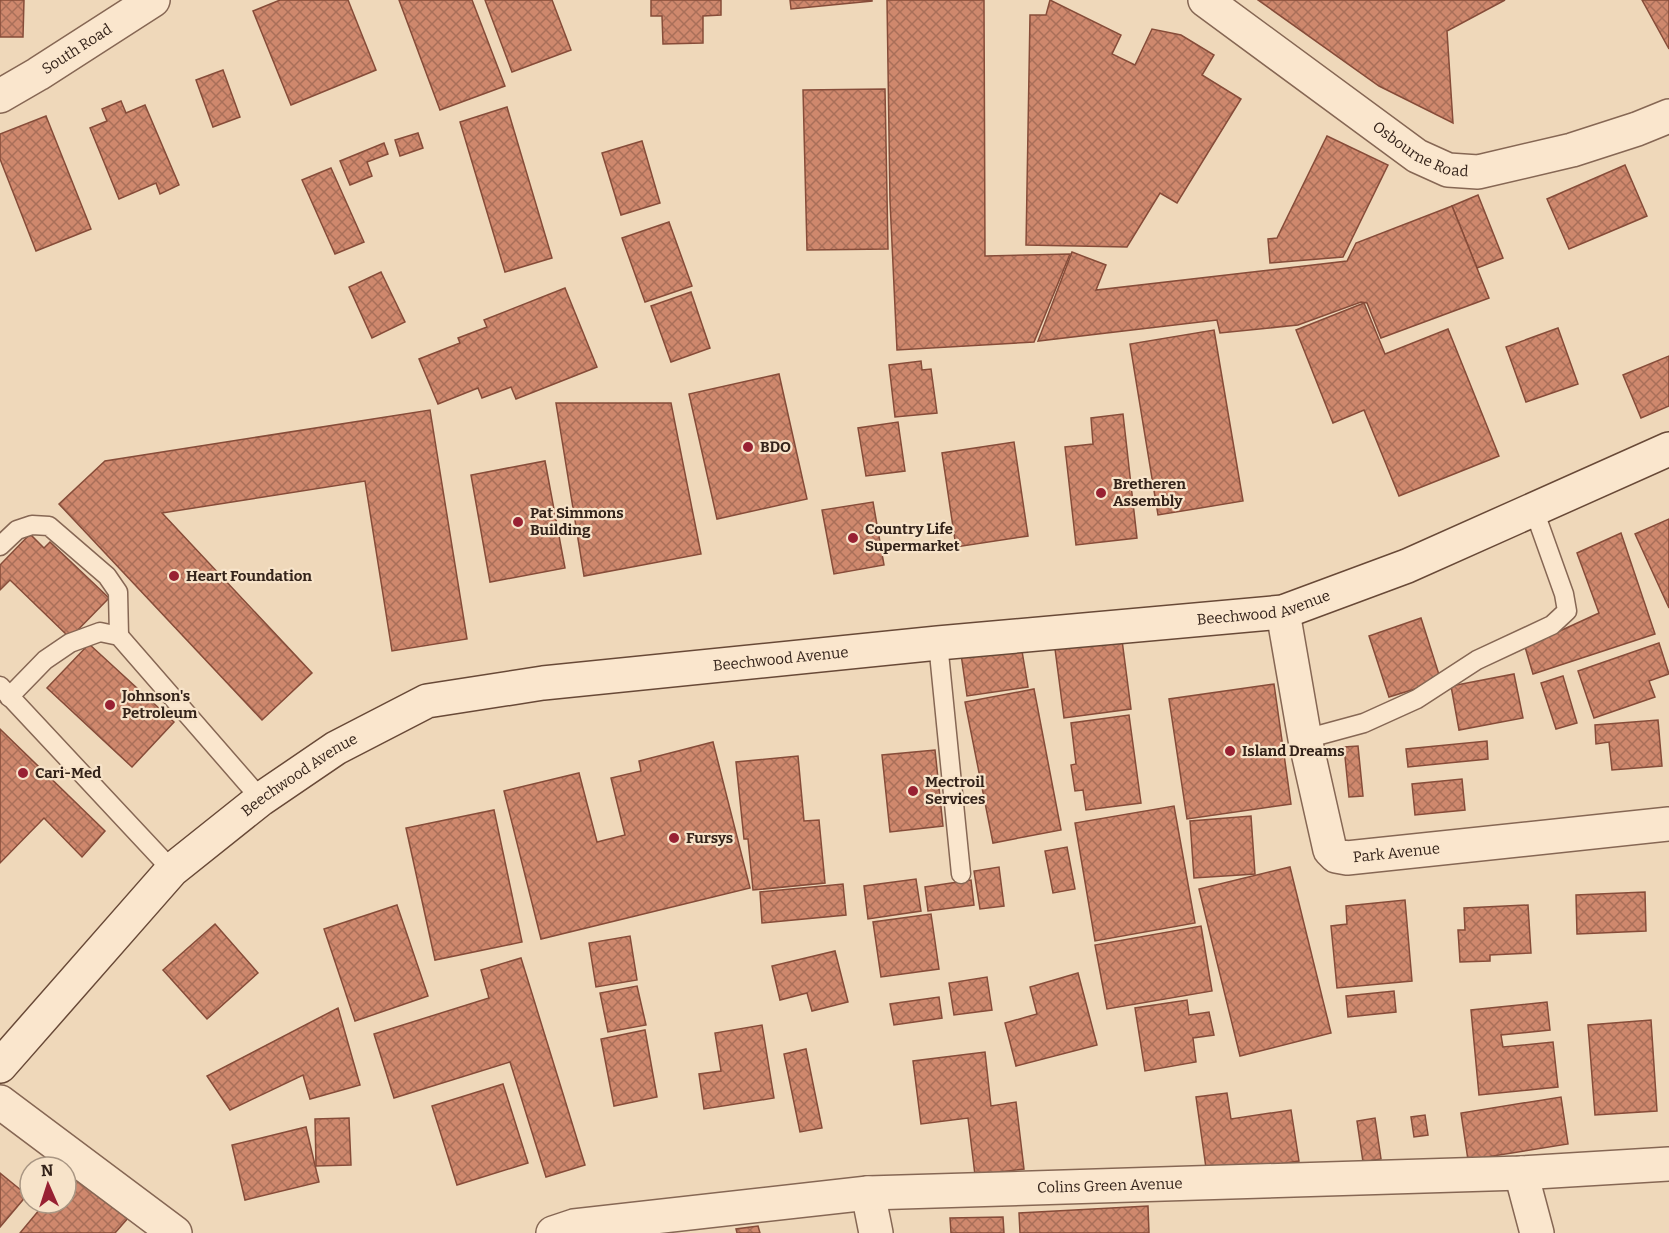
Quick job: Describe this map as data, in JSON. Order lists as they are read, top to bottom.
{
  "streets": {
    "street": [
      "South Road",
      "Osbourne Road",
      "Beechwood Avenue",
      "Park Avenue",
      "Colins Green Avenue"
    ]
  },
  "crossings": [
    ["Beechwood Avenue", "Park Avenue"]
  ],
  "places": [
    "BDO",
    "Bretheren Assembly",
    "Pat Simmons Building",
    "Country Life Supermarket",
    "Heart Foundation",
    "Johnson's Petroleum",
    "Island Dreams",
    "Cari-Med",
    "Mectroil Services",
    "Fursys"
  ],
  "north": "top"
}
